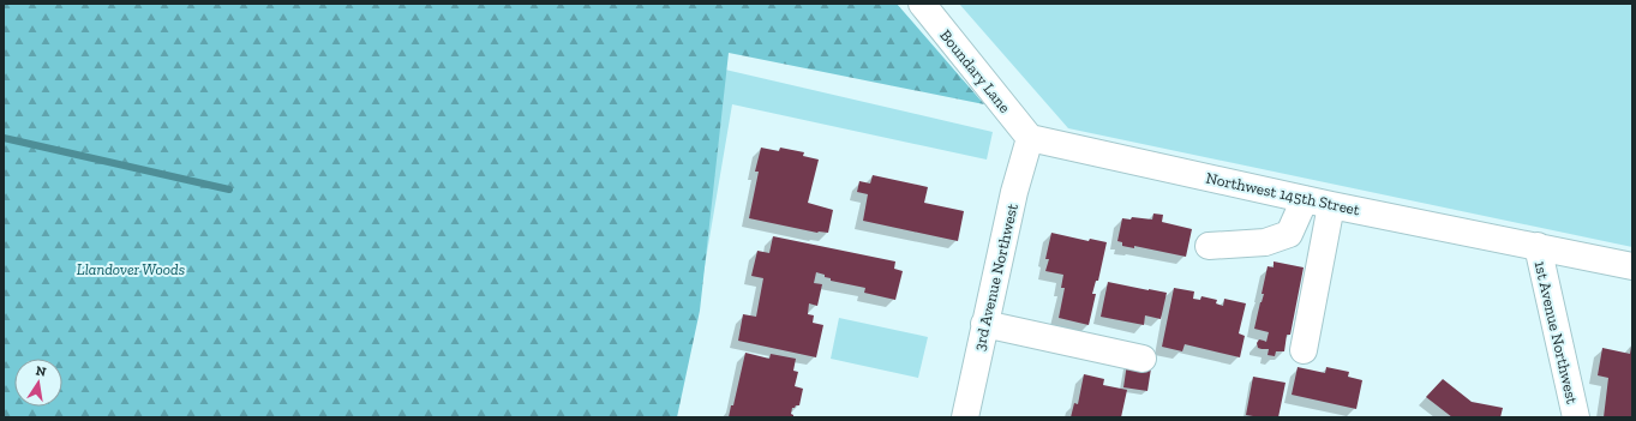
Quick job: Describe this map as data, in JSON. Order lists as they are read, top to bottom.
{
  "streets": {
    "street": [
      "Boundary Lane",
      "Northwest 145th Street",
      "3rd Avenue Northwest",
      "1st Avenue Northwest"
    ]
  },
  "crossings": [
    ["Boundary Lane", "Northwest 145th Street"],
    ["Boundary Lane", "3rd Avenue Northwest"],
    ["Northwest 145th Street", "3rd Avenue Northwest"],
    ["Northwest 145th Street", "1st Avenue Northwest"]
  ],
  "parks": ["Llandover Woods"],
  "north": "top"
}
